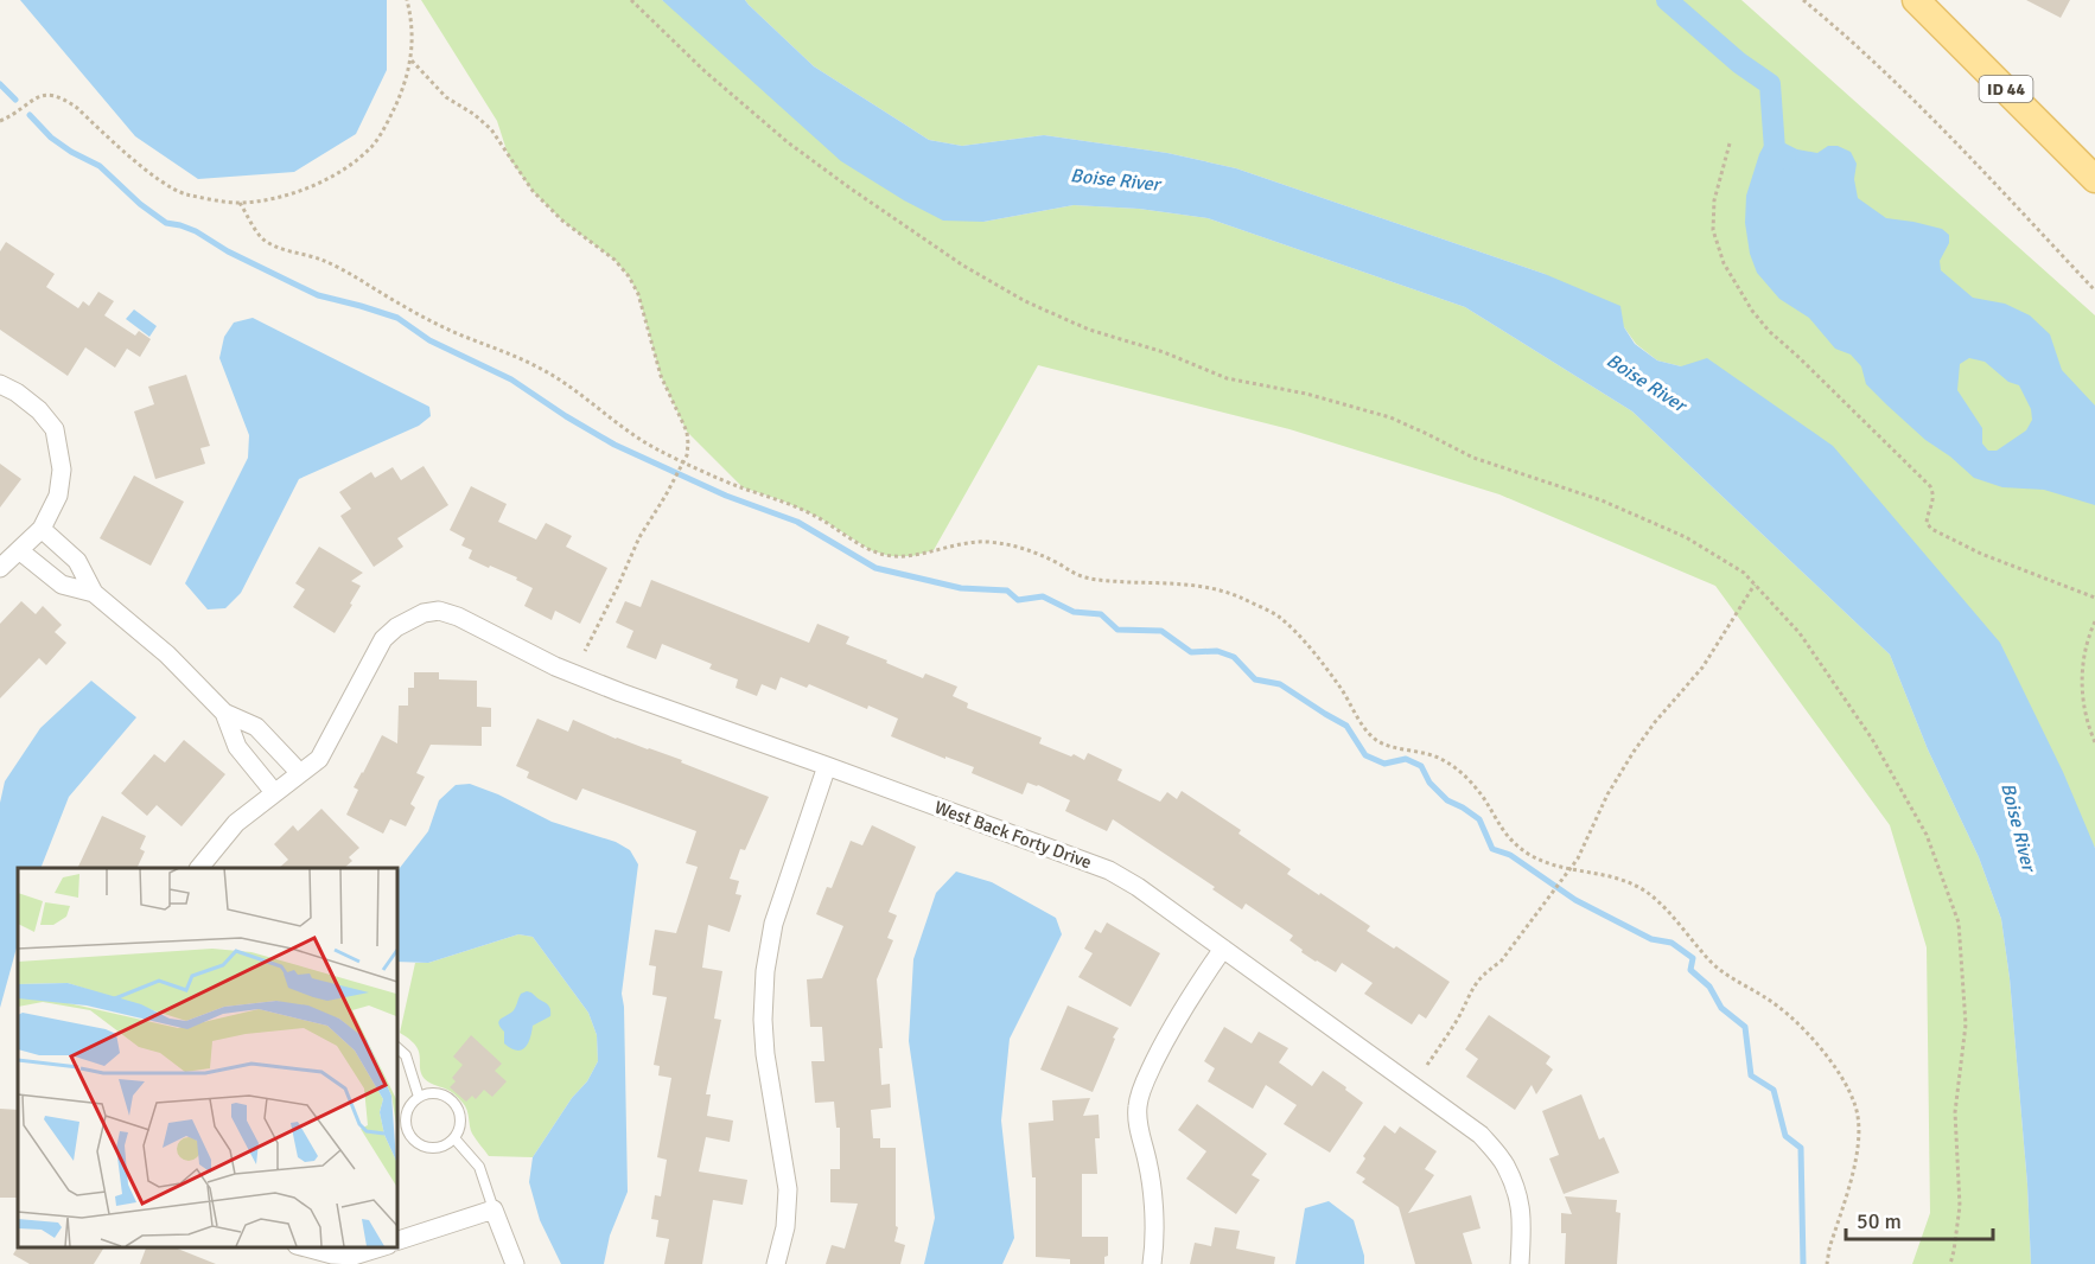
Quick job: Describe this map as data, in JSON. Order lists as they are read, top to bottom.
{
  "streets": {
    "main road": ["ID 44"],
    "street": ["West Back Forty Drive"]
  },
  "water": ["Boise River"],
  "scale_bar": "50 m"
}
